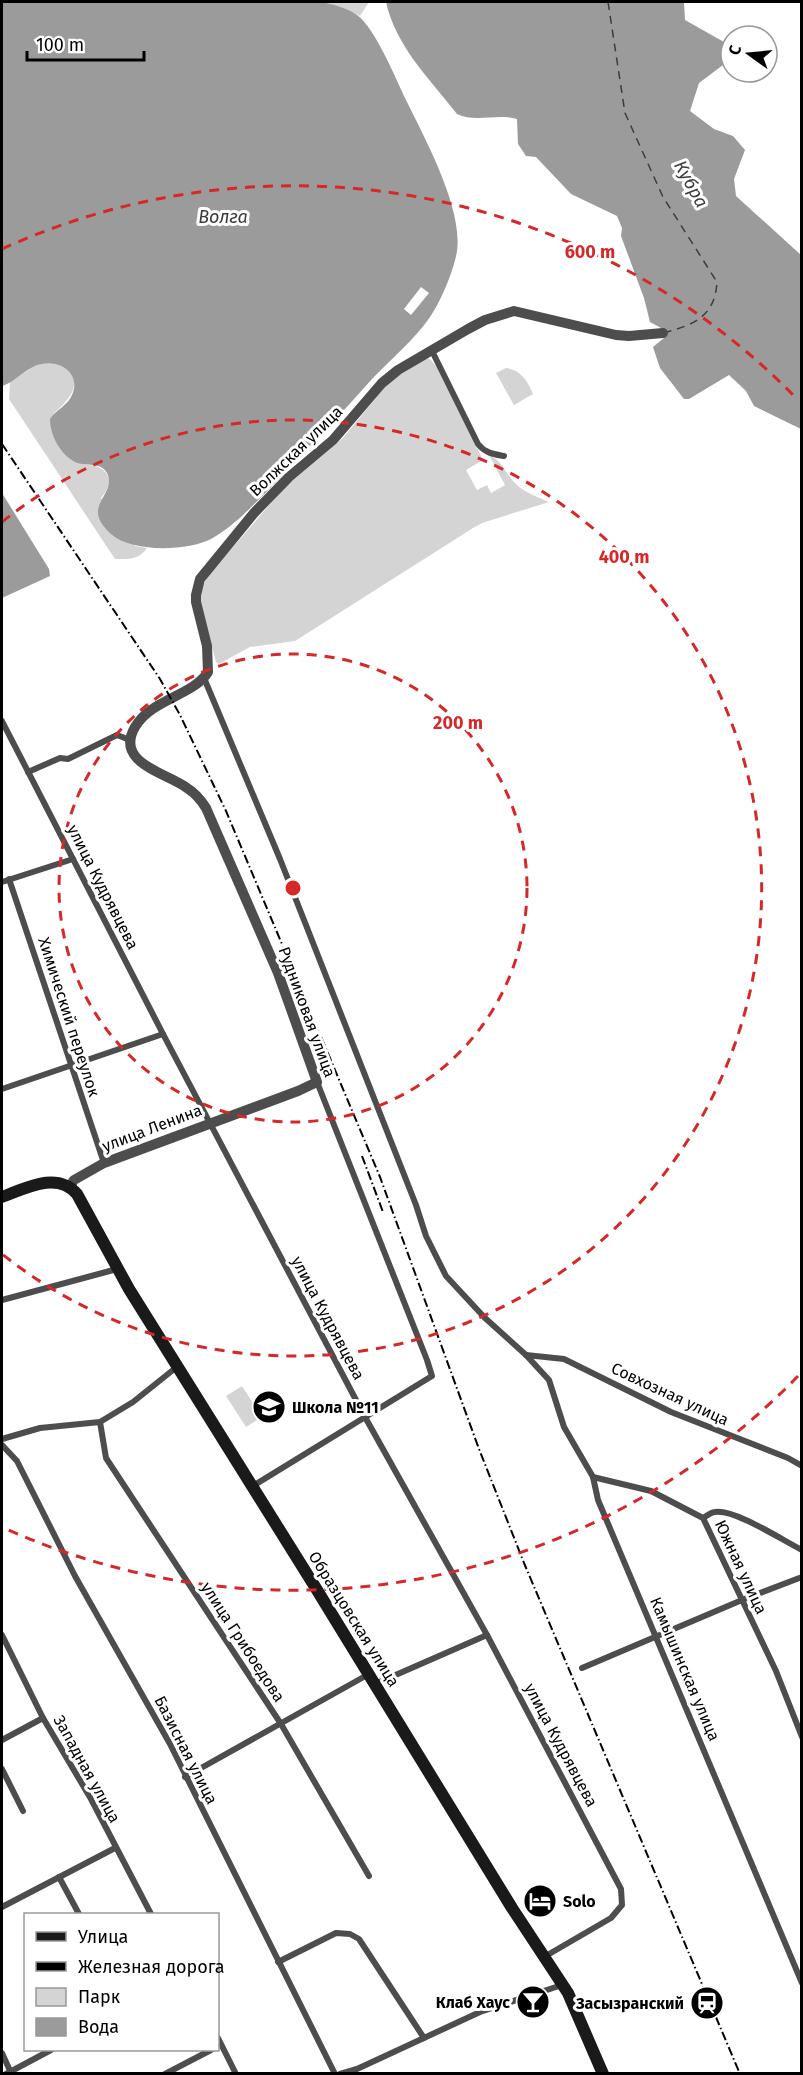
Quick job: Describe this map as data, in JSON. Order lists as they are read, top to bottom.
{
  "streets": {
    "main road": ["Образцовская улица"],
    "street": [
      "Волжская улица",
      "улица Кудрявцева",
      "Рудниковая улица",
      "Химический переулок",
      "улица Ленина",
      "Совхозная улица",
      "Южная улица",
      "улица Грибоедова",
      "Камышинская улица",
      "Базисная улица",
      "Западная улица"
    ]
  },
  "crossings": [
    ["Волжская улица", "Камышинская улица"],
    ["улица Кудрявцева", "Рудниковая улица"],
    ["улица Кудрявцева", "улица Ленина"],
    ["улица Кудрявцева", "Образцовская улица"],
    ["Рудниковая улица", "улица Ленина"],
    ["Химический переулок", "улица Ленина"],
    ["улица Ленина", "Образцовская улица"],
    ["Совхозная улица", "Камышинская улица"],
    ["Южная улица", "Камышинская улица"]
  ],
  "water": ["Кубра", "Волга"],
  "places": {
    "school or university": ["Школа №11"],
    "hotel": ["Solo"],
    "bar": ["Клаб Хаус"],
    "station": ["Засызранский"]
  },
  "legend": [
    "Улица",
    "Железная дорога",
    "Парк",
    "Вода"
  ],
  "scale_bar": "100 m",
  "north": "left",
  "rings": ["600 m", "400 m", "200 m"]
}
